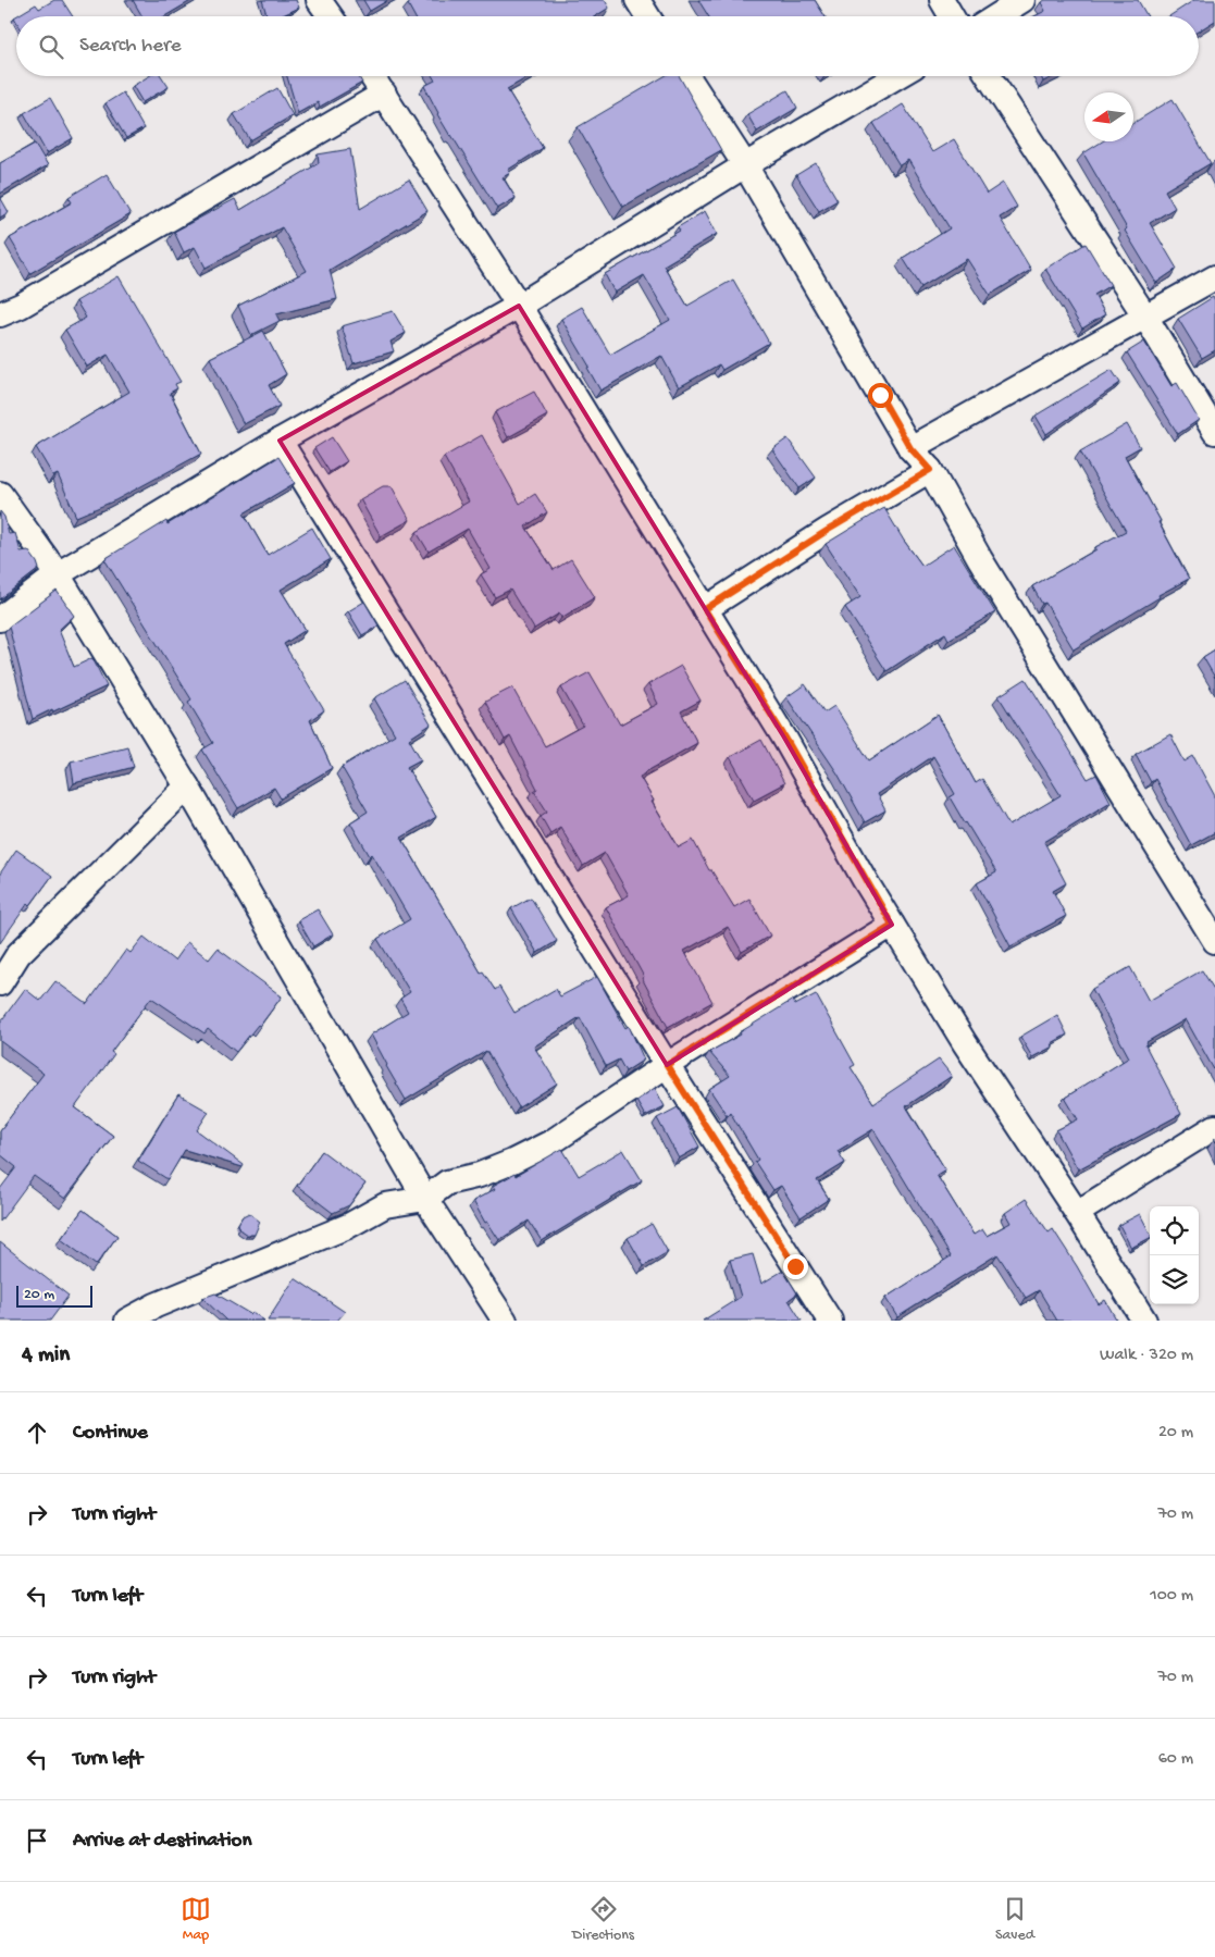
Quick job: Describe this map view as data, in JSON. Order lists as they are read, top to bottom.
{
  "scale_bar": "20 m",
  "north": "left",
  "page": {
    "search": "Search here",
    "scale": "20 m",
    "heading": ["4 min", "Walk · 320 m"],
    "list": [
      ["Continue", "20 m"],
      ["Turn right", "70 m"],
      ["Turn left", "100 m"],
      ["Turn right", "70 m"],
      ["Turn left", "60 m"],
      "Arrive at destination"
    ],
    "nav": ["Map", "Directions", "Saved"]
  }
}
